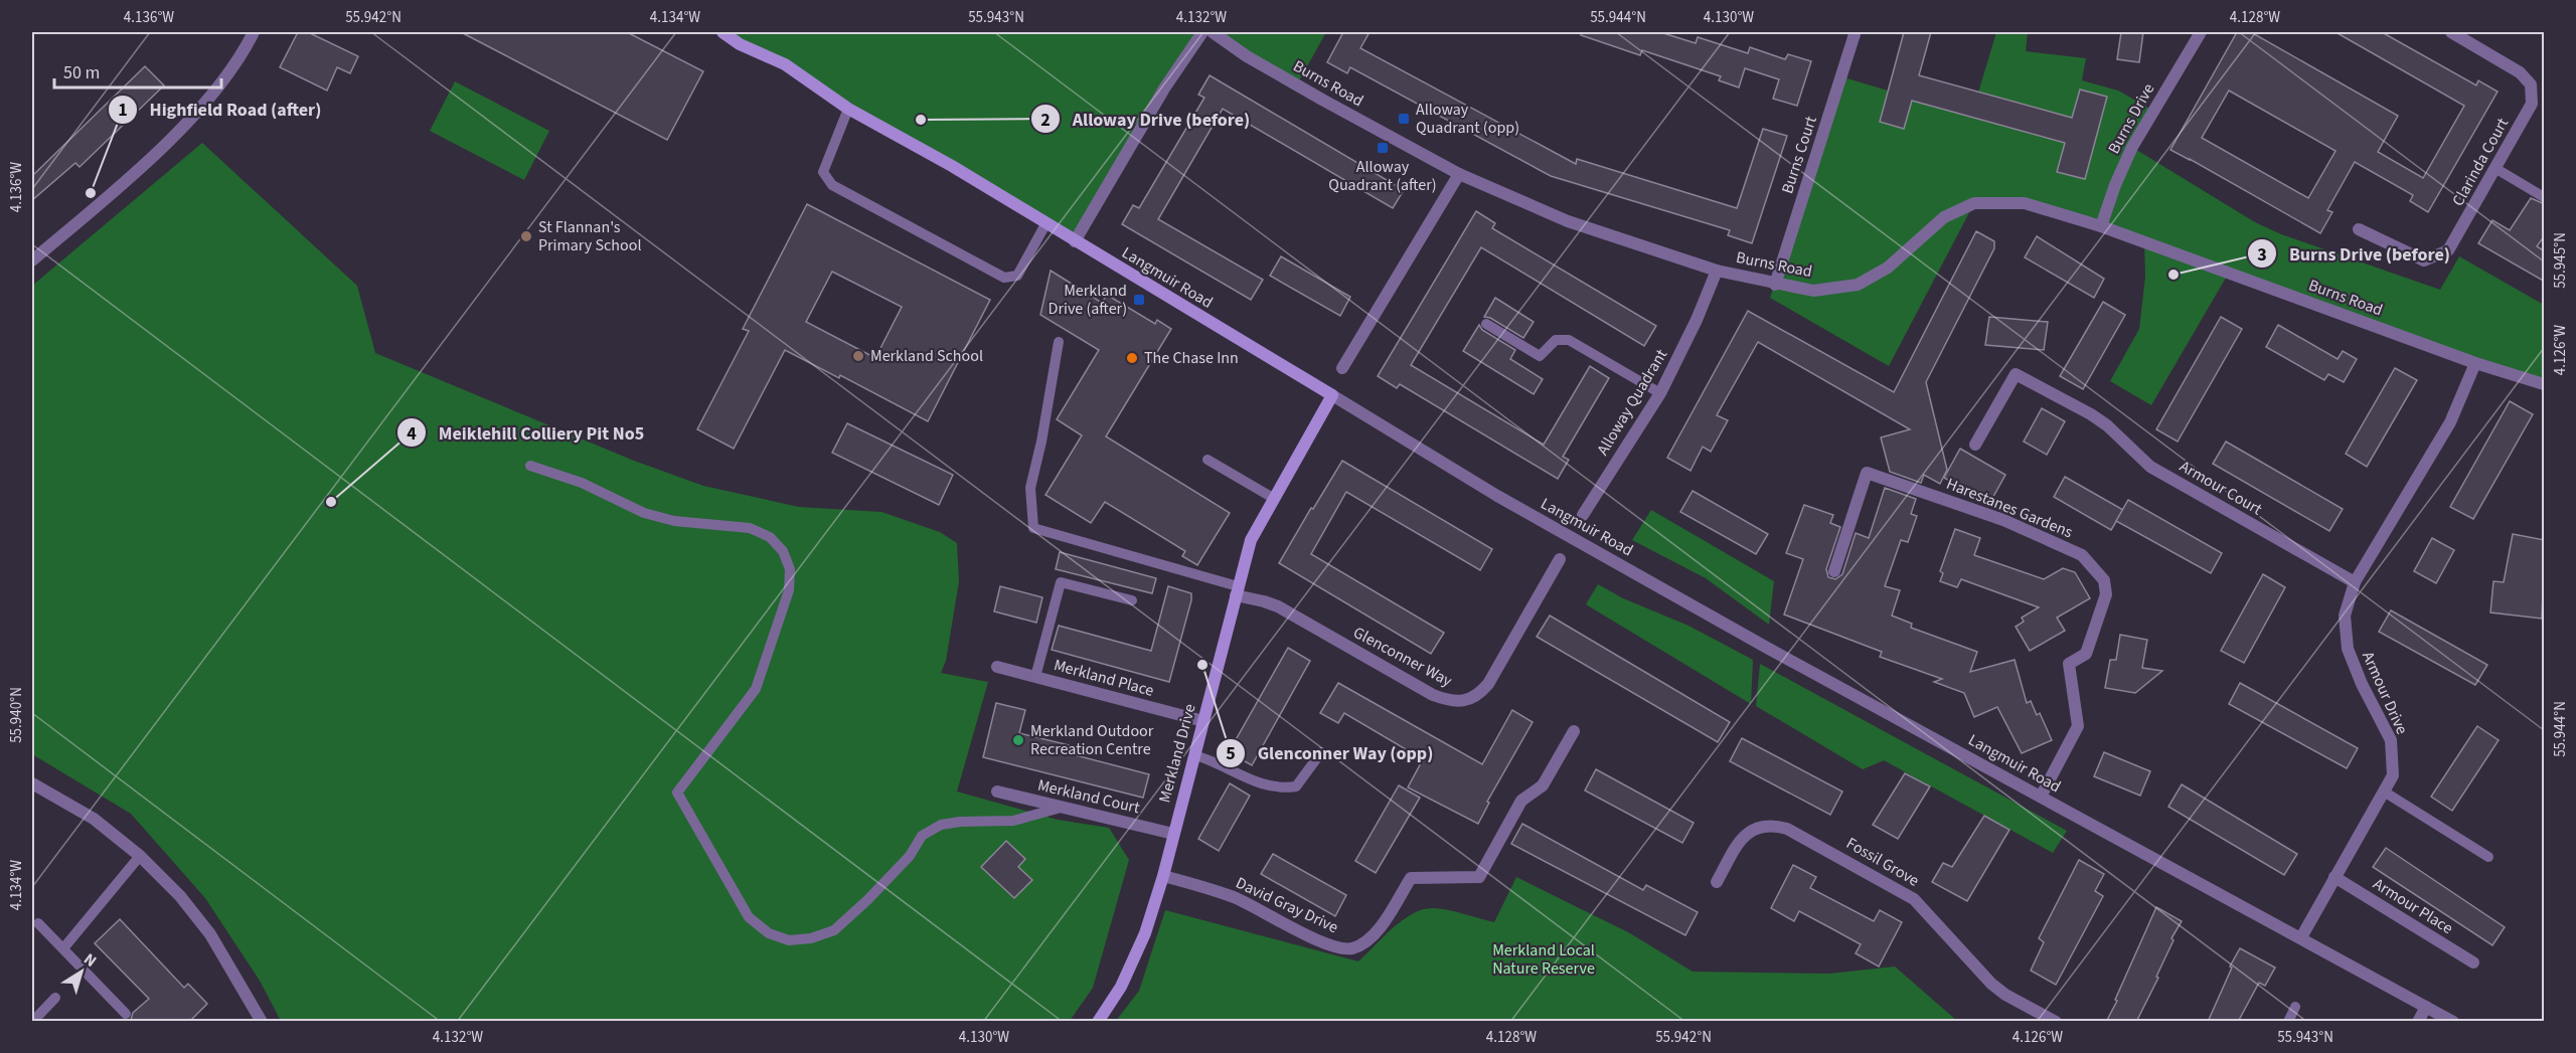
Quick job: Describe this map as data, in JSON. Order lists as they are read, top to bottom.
{
  "streets": {
    "street": [
      "Burns Road",
      "Burns Drive",
      "Burns Court",
      "Clarinda Court",
      "Langmuir Road",
      "Alloway Quadrant",
      "Armour Court",
      "Harestanes Gardens",
      "Glenconner Way",
      "Merkland Place",
      "Armour Drive",
      "Merkland Drive",
      "Merkland Court",
      "Fossil Grove",
      "David Gray Drive",
      "Armour Place"
    ]
  },
  "crossings": [
    ["Burns Road", "Burns Drive"],
    ["Burns Road", "Burns Court"],
    ["Burns Road", "Alloway Quadrant"],
    ["Burns Road", "Armour Drive"],
    ["Langmuir Road", "Harestanes Gardens"],
    ["Langmuir Road", "Armour Drive"],
    ["Langmuir Road", "Merkland Drive"],
    ["Armour Court", "Armour Drive"],
    ["Glenconner Way", "Merkland Drive"],
    ["Merkland Place", "Merkland Drive"],
    ["Armour Drive", "Armour Place"],
    ["Merkland Drive", "Merkland Court"],
    ["Merkland Drive", "David Gray Drive"]
  ],
  "parks": ["Merkland Local Nature Reserve"],
  "places": {
    "transit": ["Alloway Quadrant (opp)", "Alloway Quadrant (after)", "Merkland Drive (after)"],
    "other": [
      "Alloway Drive (before)",
      "Highfield Road (after)",
      "St Flannan's Primary School",
      "Burns Drive (before)",
      "Merkland School",
      "The Chase Inn",
      "Meiklehill Colliery Pit No5",
      "Glenconner Way (opp)",
      "Merkland Outdoor Recreation Centre"
    ]
  },
  "scale_bar": "50 m",
  "north": "top right",
  "coordinates": [
    "4.136°W",
    "55.942°N",
    "4.134°W",
    "55.943°N",
    "4.132°W",
    "55.944°N",
    "4.130°W",
    "4.128°W",
    "55.945°N",
    "4.126°W",
    "55.940°N"
  ]
}
